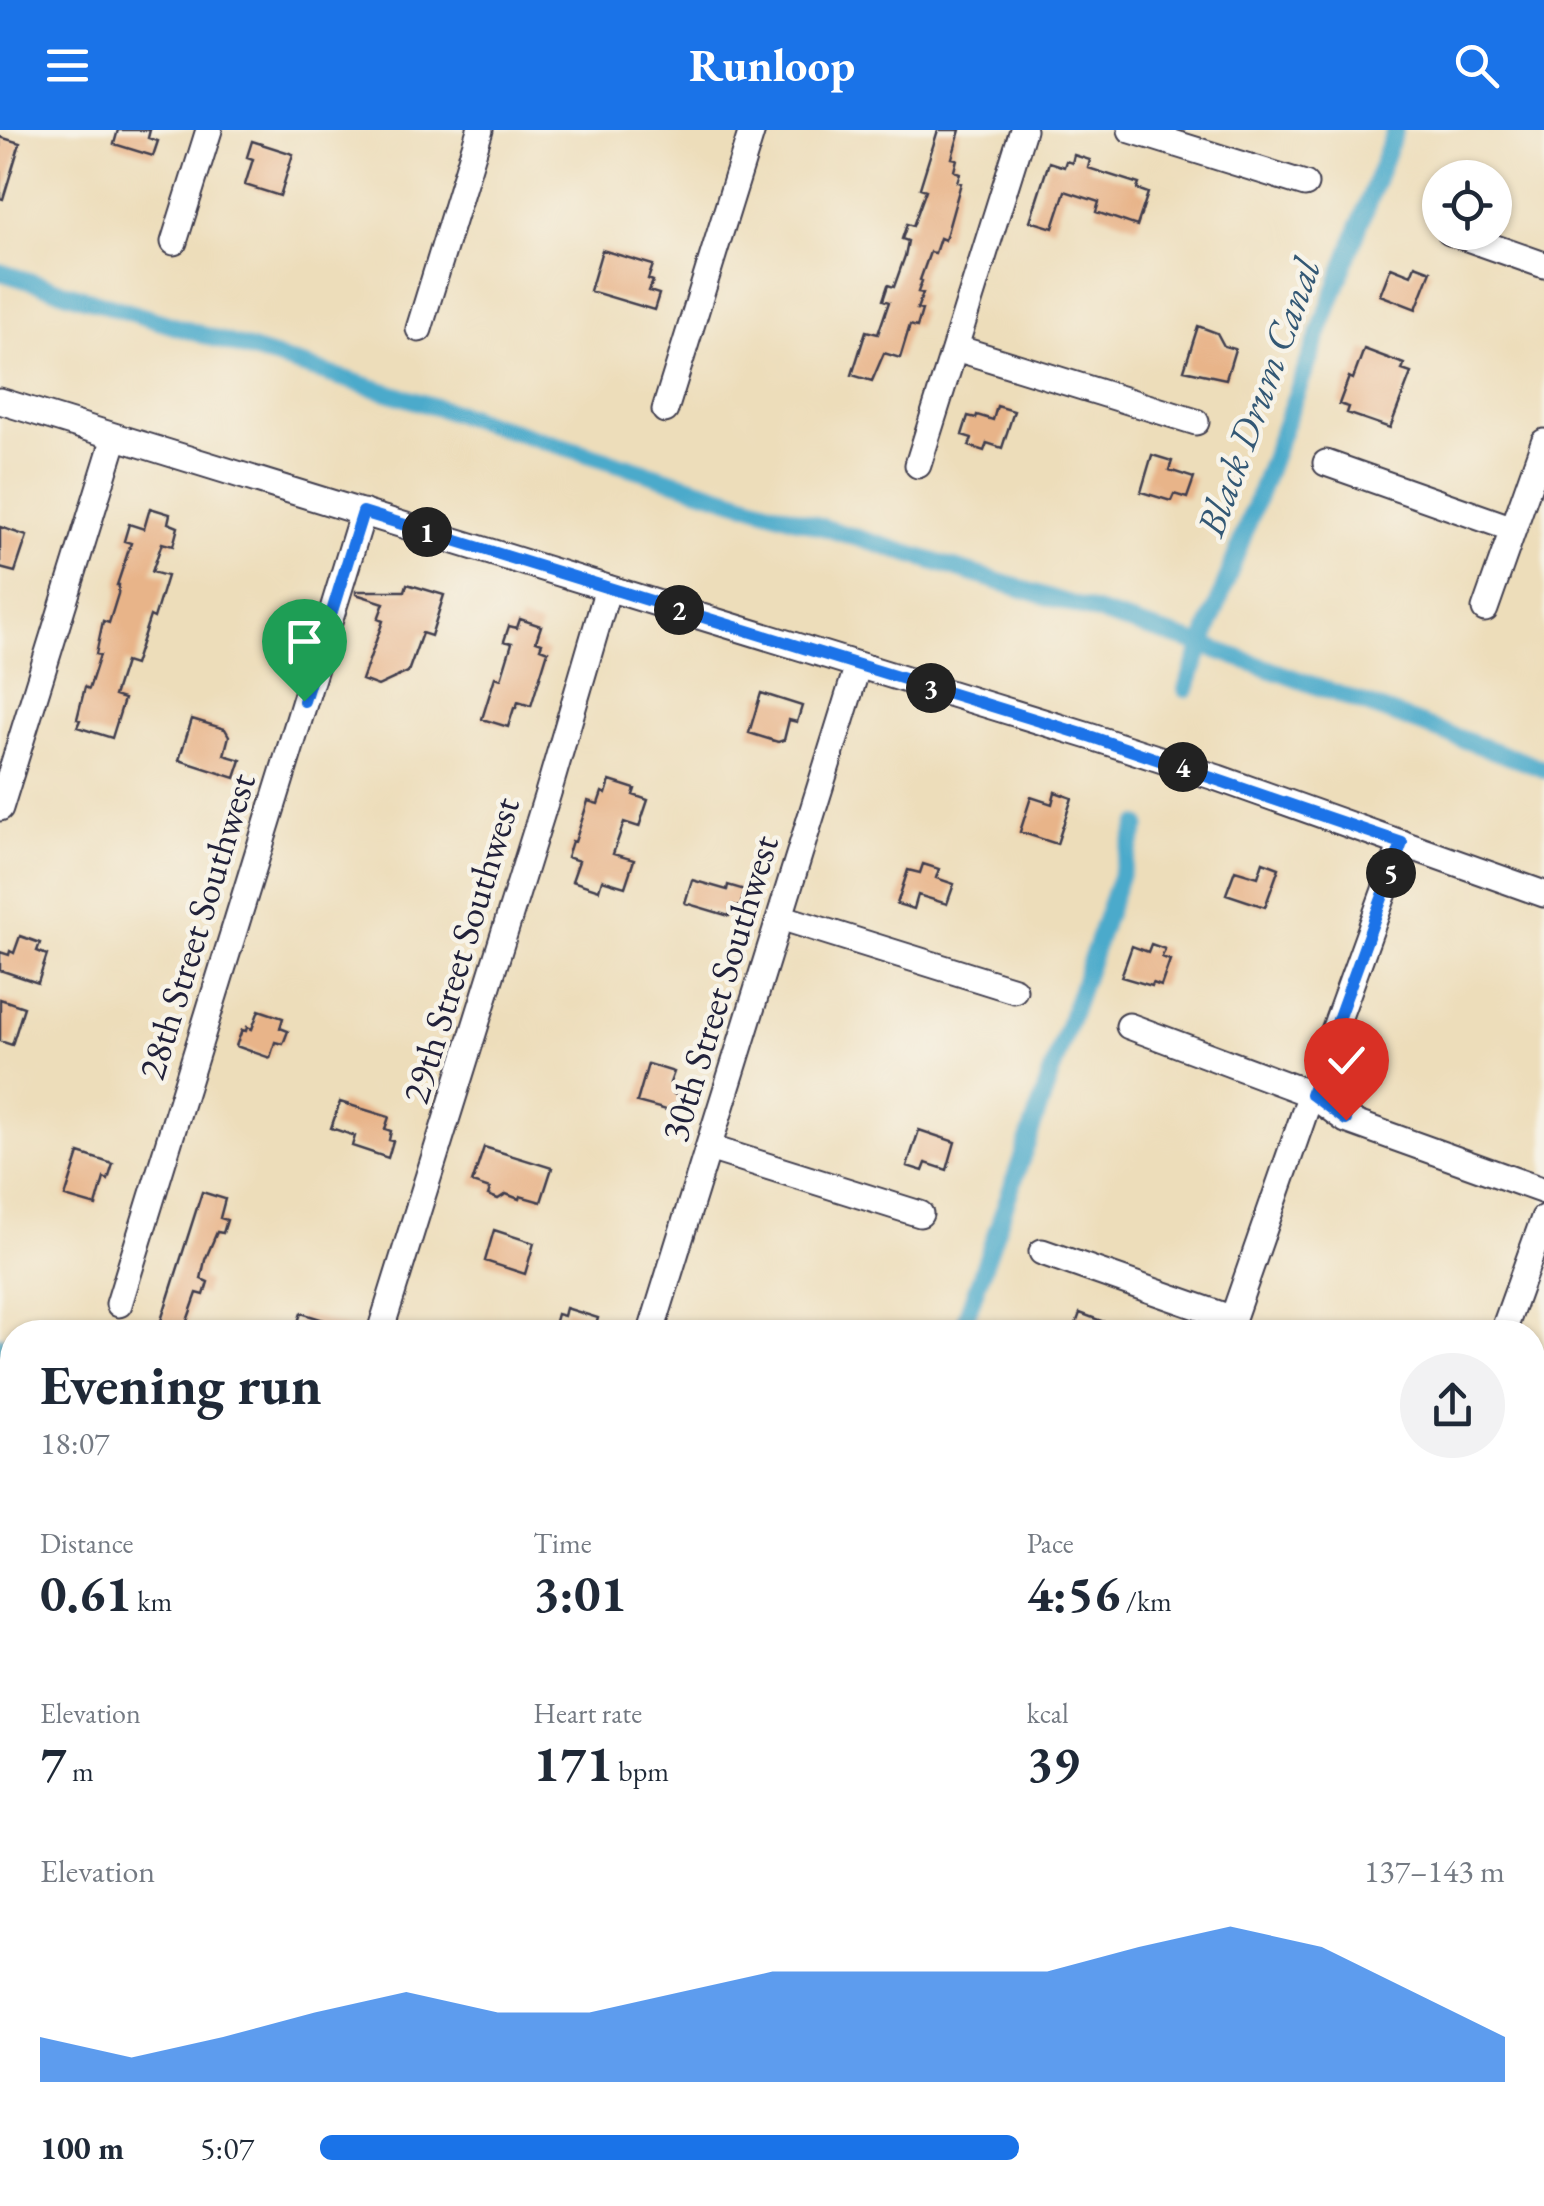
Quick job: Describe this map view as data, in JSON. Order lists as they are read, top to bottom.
{
  "streets": {
    "street": ["28th Street Southwest", "29th Street Southwest", "30th Street Southwest"]
  },
  "water": ["Black Drum Canal"],
  "page": {
    "header": "Runloop",
    "pins": [
      "1",
      "2",
      "3",
      "4",
      "5"
    ],
    "heading": ["Evening run", "18:07"],
    "stats": [
      ["Distance", "0.61 km"],
      ["Time", "3:01"],
      ["Pace", "4:56 /km"],
      ["Elevation", "7 m"],
      ["Heart rate", "171 bpm"],
      ["kcal", "39"]
    ],
    "chart": ["Elevation", "137–143 m"],
    "list": [
      {
        "name": "100 m",
        "note": "5:07"
      }
    ]
  }
}
